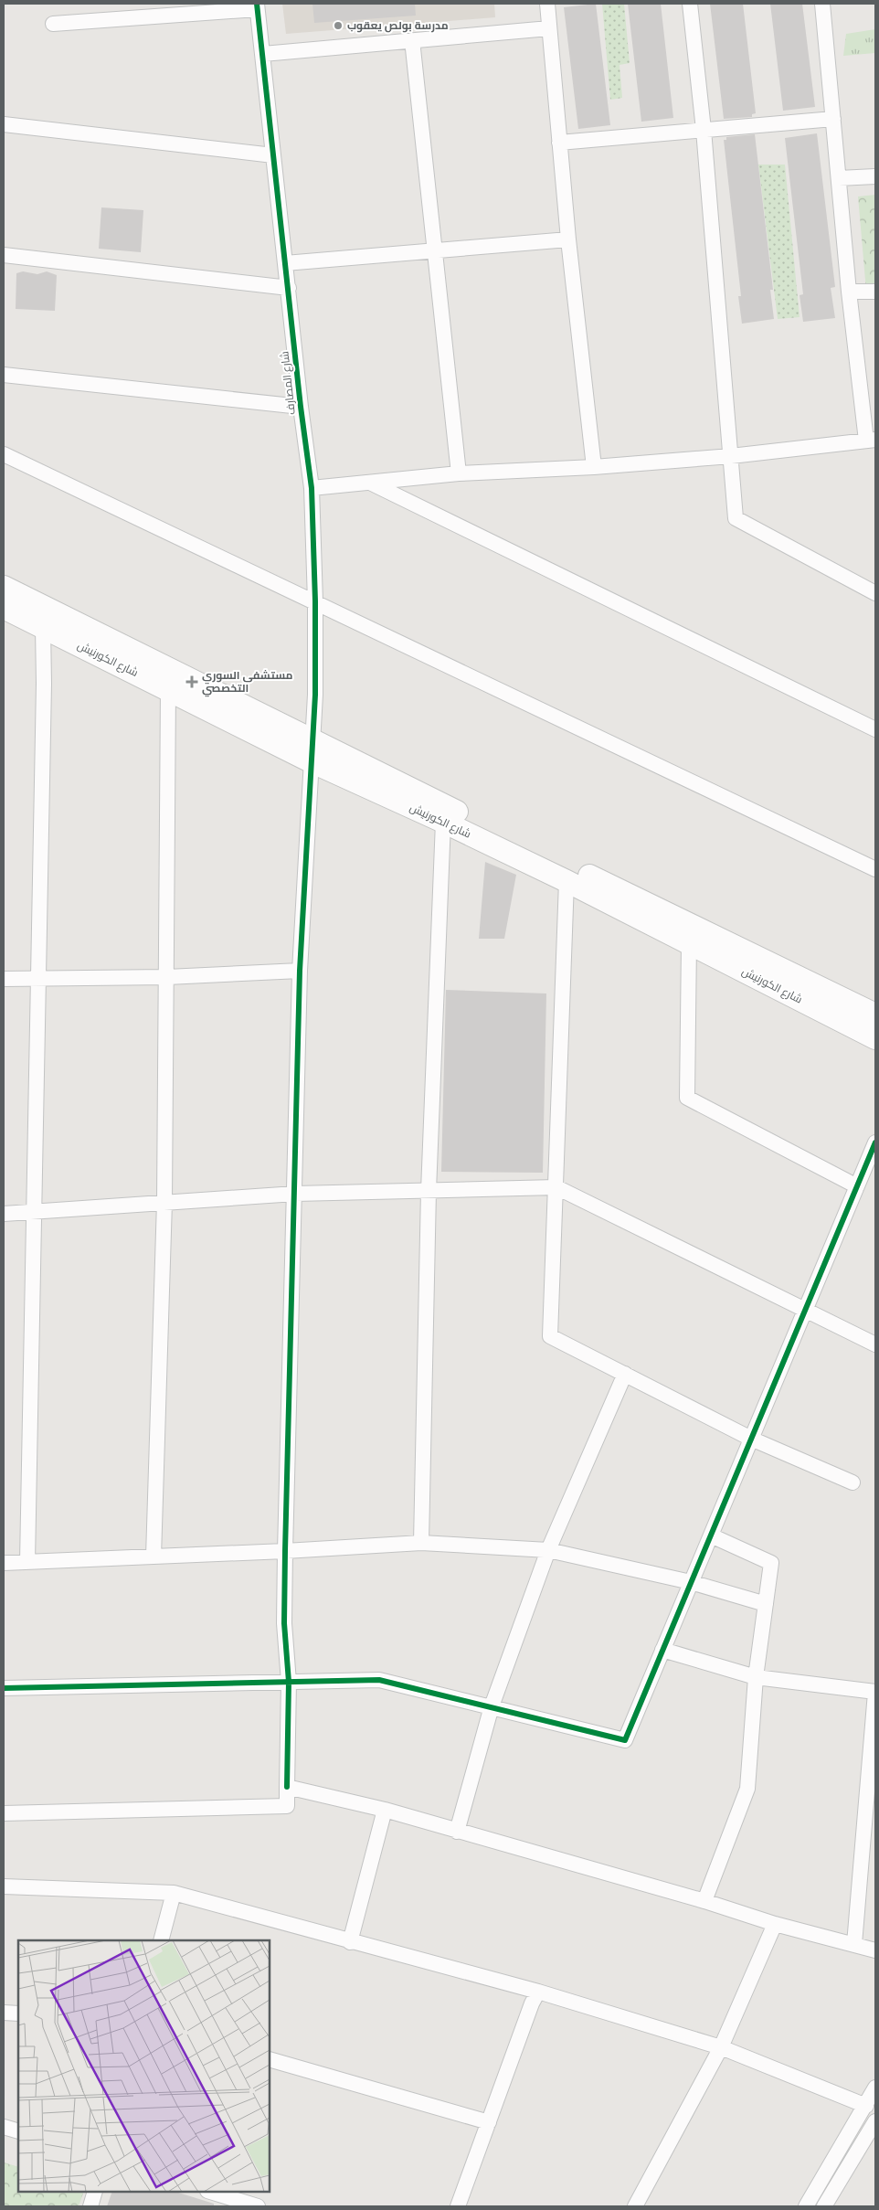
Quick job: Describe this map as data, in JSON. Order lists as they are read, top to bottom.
{
  "streets": {
    "street": ["شارع المصارف", "شارع الكورنيش"]
  },
  "crossings": [
    ["شارع المصارف", "شارع الكورنيش"]
  ],
  "places": {
    "other": ["مدرسة بولص يعقوب"],
    "health": ["مستشفى السوري التخصصي"]
  }
}
